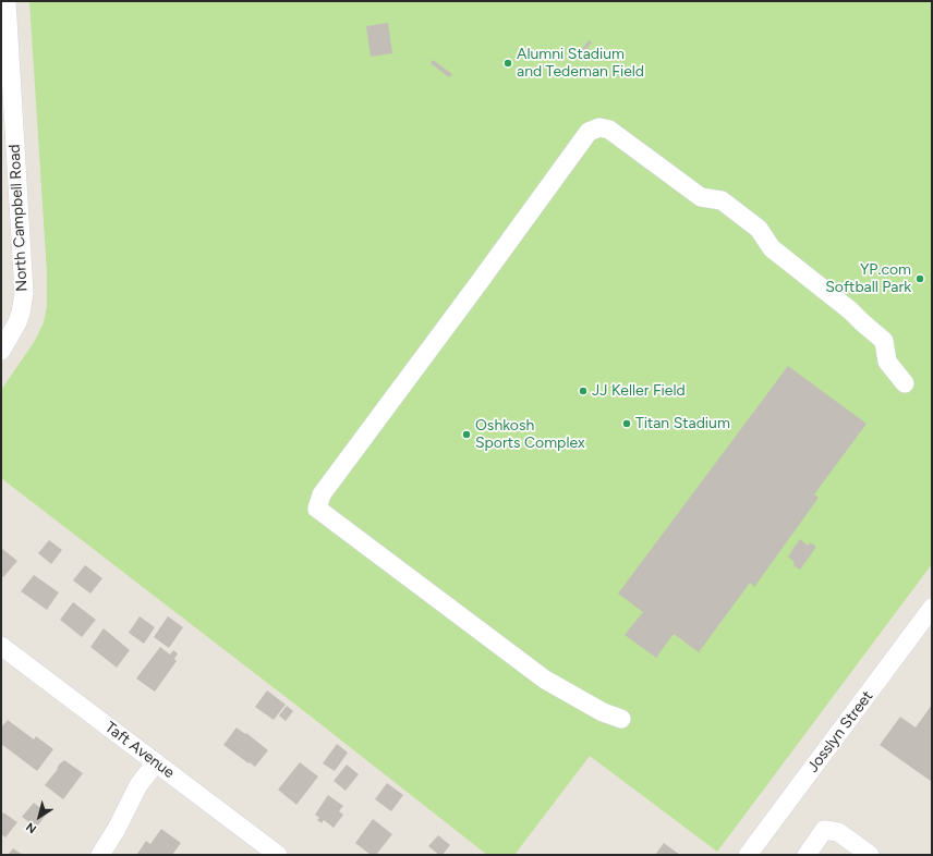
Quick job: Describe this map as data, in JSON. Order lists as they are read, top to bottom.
{
  "streets": {
    "street": ["North Campbell Road", "Josslyn Street", "Taft Avenue"]
  },
  "places": [
    "Alumni Stadium and Tedeman Field",
    "YP.com Softball Park",
    "JJ Keller Field",
    "Titan Stadium",
    "Oshkosh Sports Complex"
  ],
  "north": "bottom left"
}
